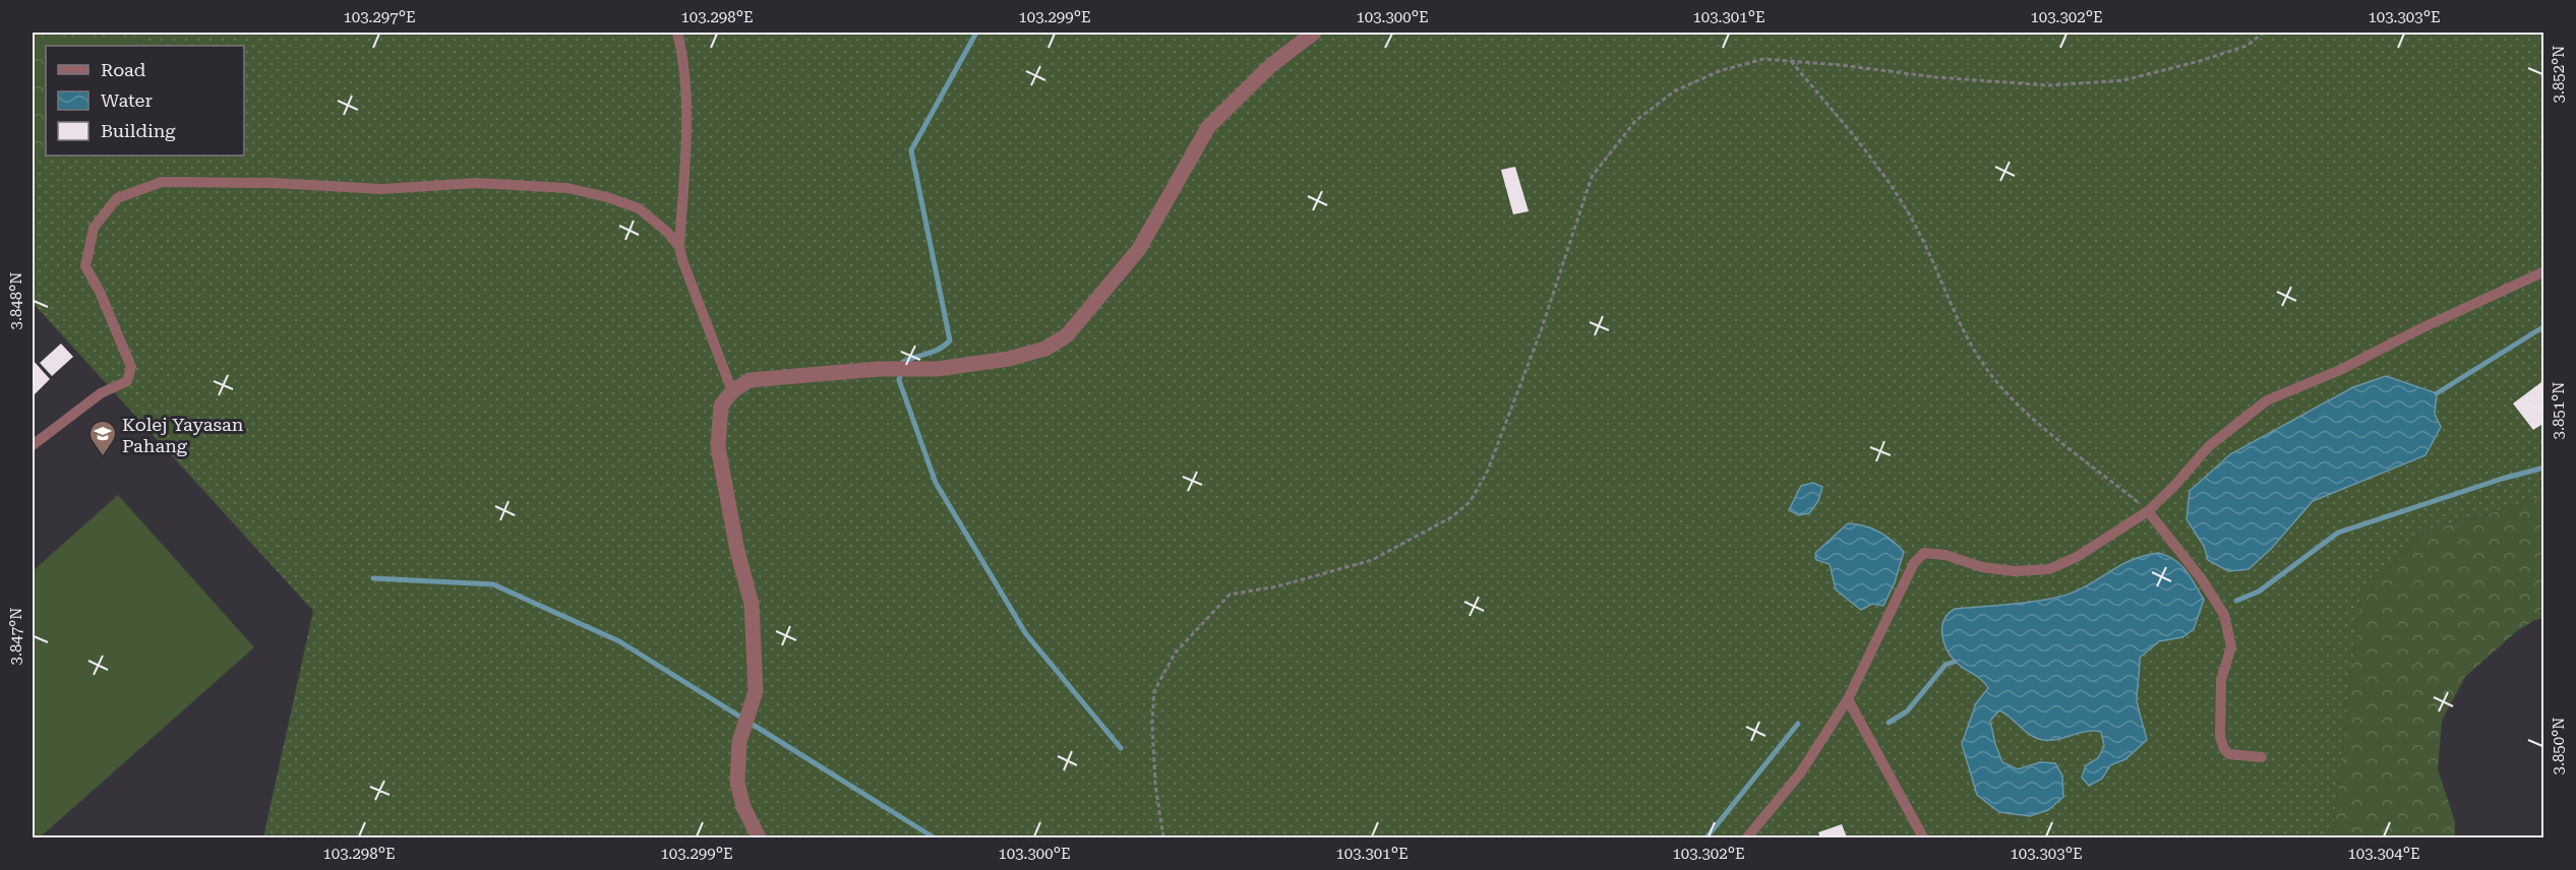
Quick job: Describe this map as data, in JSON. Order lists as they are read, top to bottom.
{
  "places": {
    "school or university": ["Kolej Yayasan Pahang"]
  },
  "legend": ["Road", "Water", "Building"],
  "coordinates": [
    "103.297°E",
    "103.298°E",
    "103.299°E",
    "103.300°E",
    "103.301°E",
    "103.302°E",
    "103.303°E",
    "3.852°N",
    "3.848°N",
    "3.851°N",
    "3.847°N",
    "3.850°N",
    "103.304°E"
  ]
}
